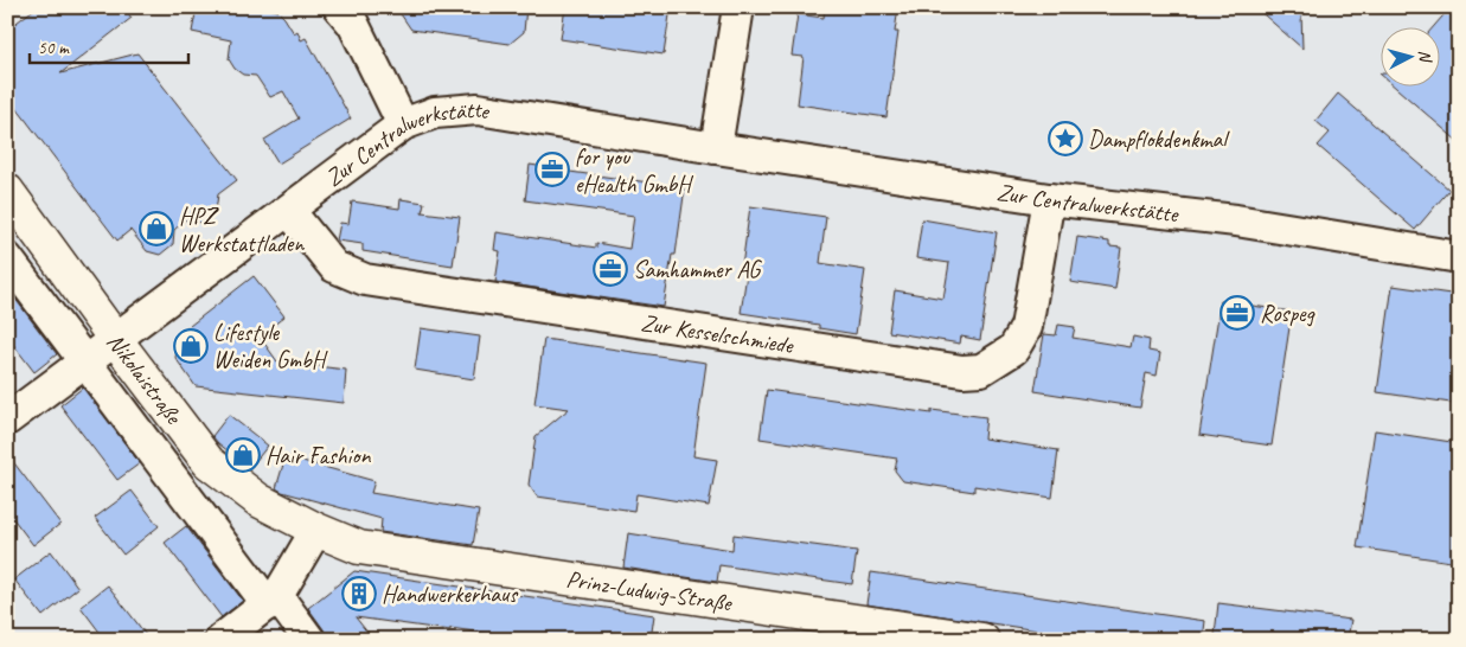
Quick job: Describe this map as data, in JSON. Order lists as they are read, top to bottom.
{
  "streets": {
    "main road": ["Nikolaistraße", "Prinz-Ludwig-Straße"],
    "street": ["Zur Centralwerkstätte", "Zur Kesselschmiede"]
  },
  "crossings": [
    ["Zur Centralwerkstätte", "Zur Kesselschmiede"],
    ["Zur Centralwerkstätte", "Nikolaistraße"],
    ["Nikolaistraße", "Prinz-Ludwig-Straße"]
  ],
  "places": {
    "place": ["Dampflokdenkmal"],
    "office": ["for you eHealth GmbH", "Samhammer AG", "Rospeg"],
    "shop": ["HPZ Werkstattladen", "Lifestyle Weiden GmbH", "Hair Fashion"],
    "building": ["Handwerkerhaus"]
  },
  "scale_bar": "50 m",
  "north": "right"
}
